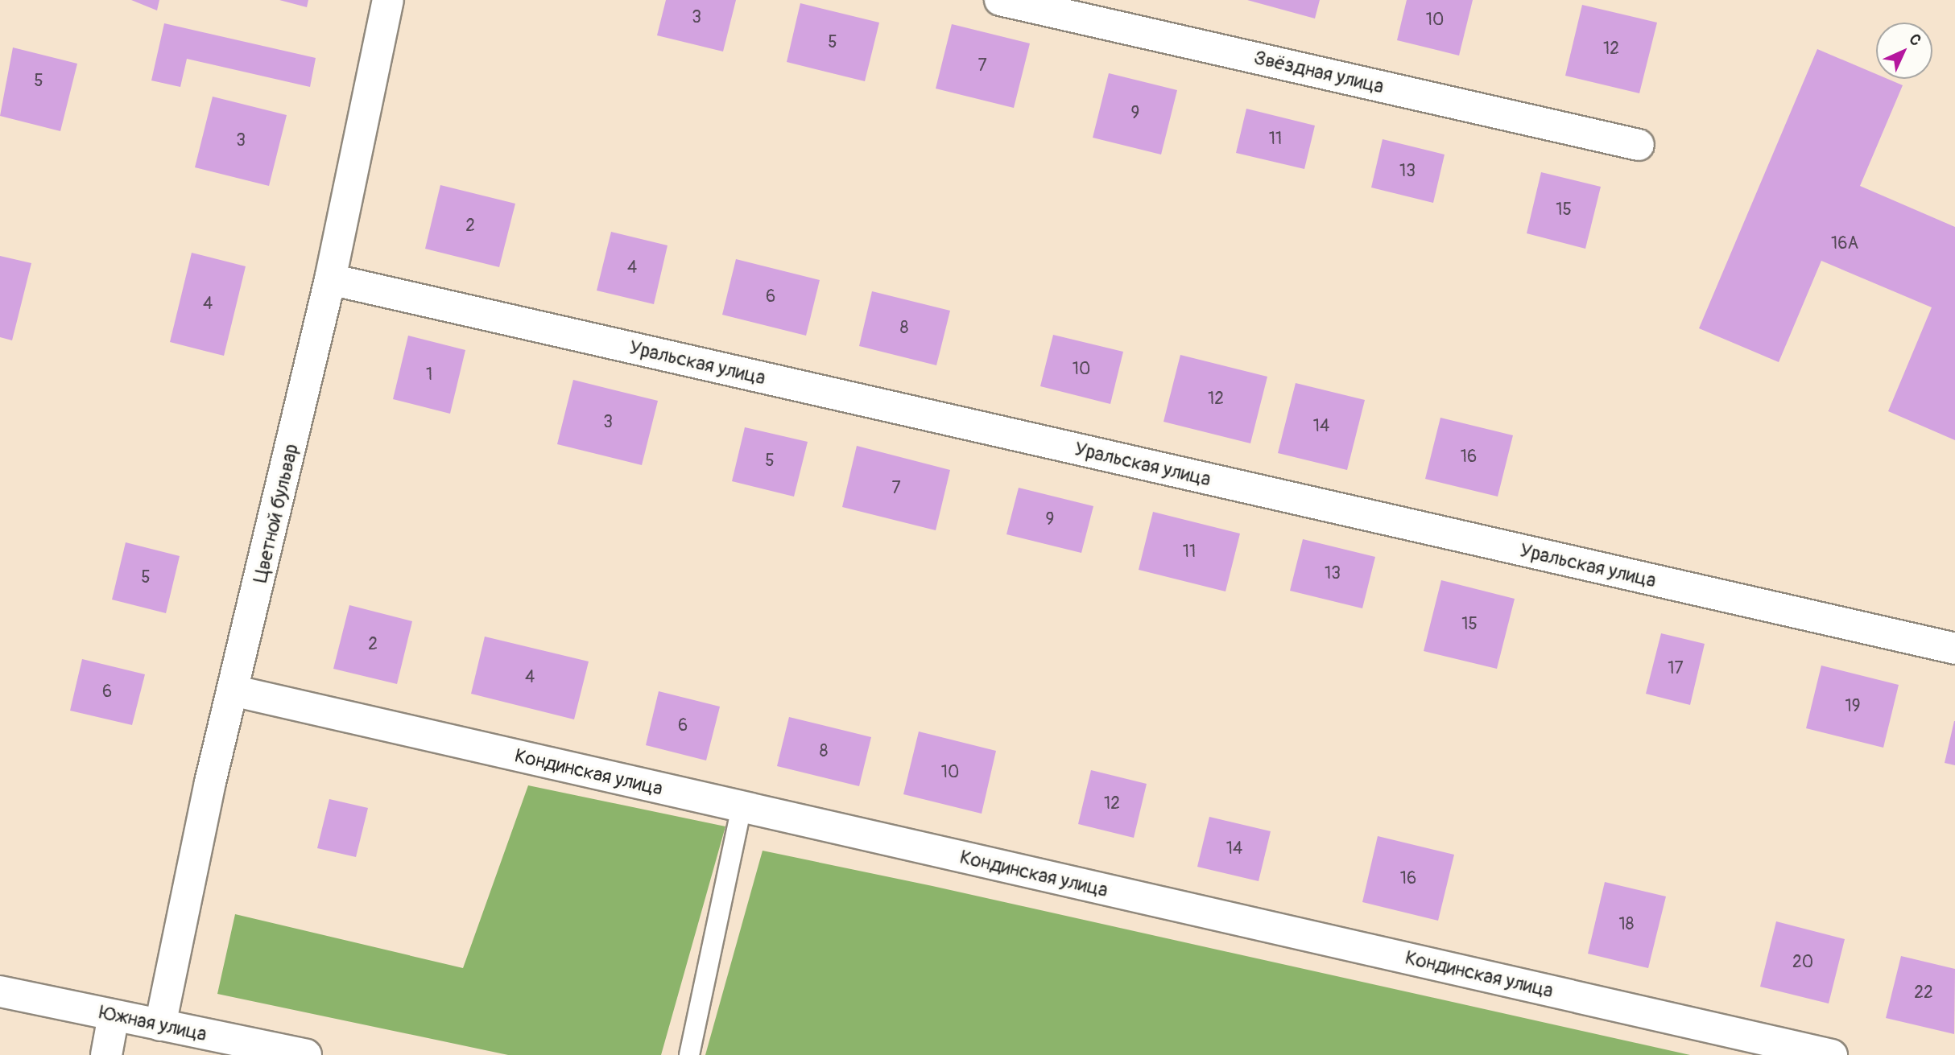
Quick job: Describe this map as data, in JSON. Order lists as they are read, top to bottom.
{
  "streets": {
    "street": [
      "Звёздная улица",
      "Уральская улица",
      "Цветной бульвар",
      "Кондинская улица",
      "Южная улица"
    ]
  },
  "crossings": [
    ["Уральская улица", "Цветной бульвар"],
    ["Цветной бульвар", "Кондинская улица"],
    ["Цветной бульвар", "Южная улица"]
  ],
  "house_numbers": [
    "3",
    "10",
    "5",
    "12",
    "7",
    "5",
    "9",
    "11",
    "3",
    "13",
    "15",
    "2",
    "16А",
    "4",
    "6",
    "4",
    "8",
    "10",
    "1",
    "12",
    "3",
    "14",
    "16",
    "5",
    "7",
    "9",
    "11",
    "13",
    "5",
    "15",
    "2",
    "17",
    "4",
    "6",
    "19",
    "6",
    "8",
    "10",
    "12",
    "14",
    "16",
    "18",
    "20",
    "22"
  ],
  "north": "top right"
}
